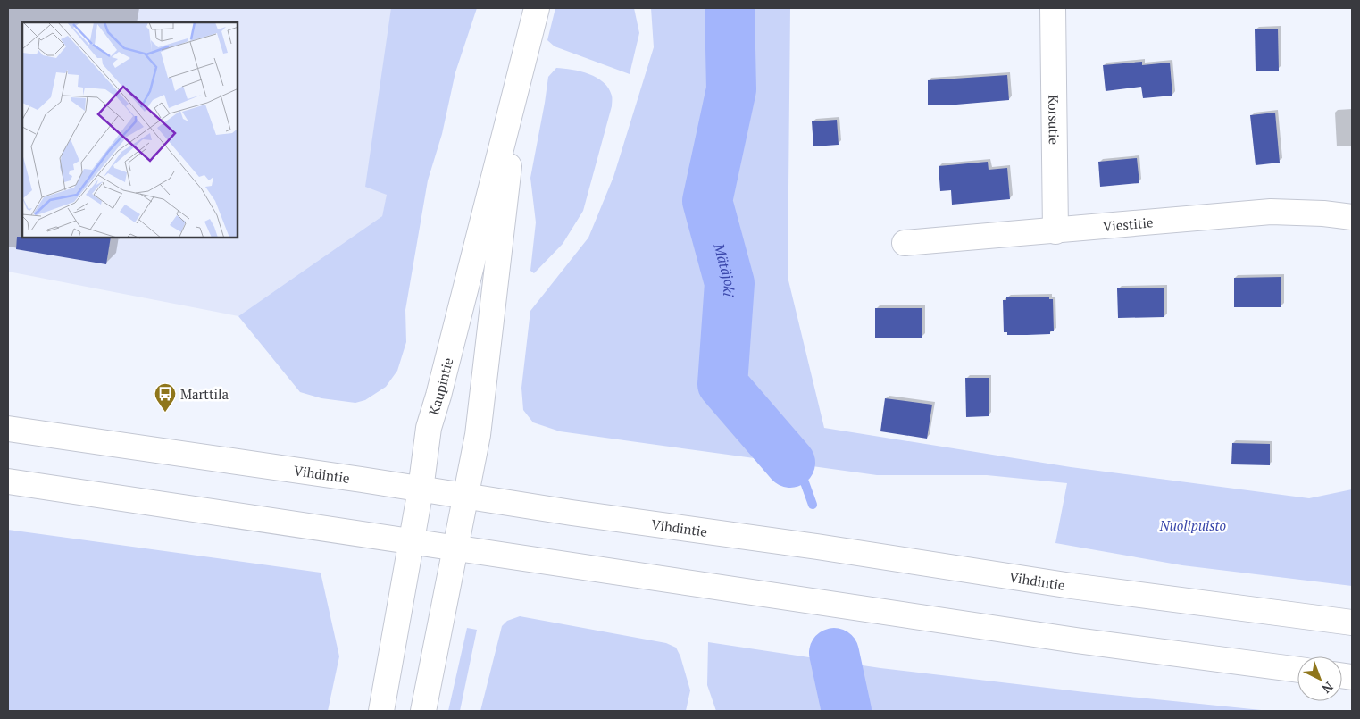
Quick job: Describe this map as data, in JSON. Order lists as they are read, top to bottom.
{
  "streets": {
    "main road": [
      "Korsutie",
      "Viestitie",
      "Kaupintie",
      "Vihdintie"
    ]
  },
  "crossings": [
    ["Korsutie", "Viestitie"],
    ["Kaupintie", "Vihdintie"]
  ],
  "water": ["Mätäjoki"],
  "parks": ["Nuolipuisto"],
  "places": {
    "bus stop": ["Marttila"]
  },
  "north": "bottom right"
}
